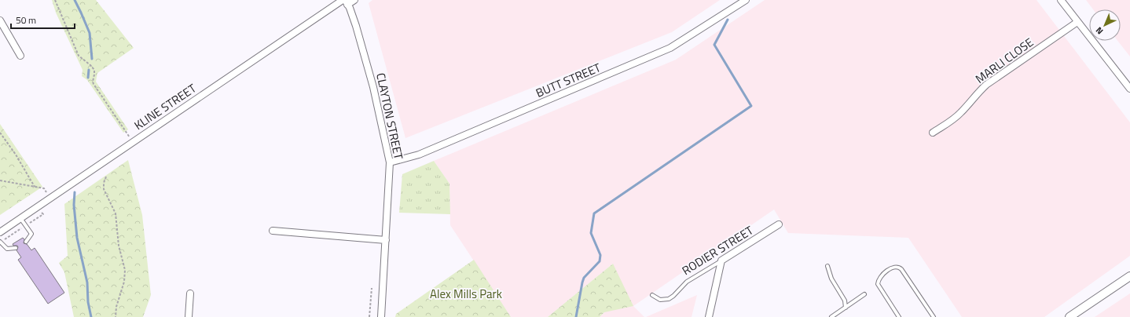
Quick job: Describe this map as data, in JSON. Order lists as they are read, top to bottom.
{
  "streets": {
    "street": [
      "MARLI CLOSE",
      "BUTT STREET",
      "KLINE STREET",
      "CLAYTON STREET",
      "RODIER STREET"
    ]
  },
  "crossings": [
    ["BUTT STREET", "CLAYTON STREET"],
    ["KLINE STREET", "CLAYTON STREET"]
  ],
  "parks": ["Alex Mills Park"],
  "scale_bar": "50 m",
  "north": "bottom left"
}
